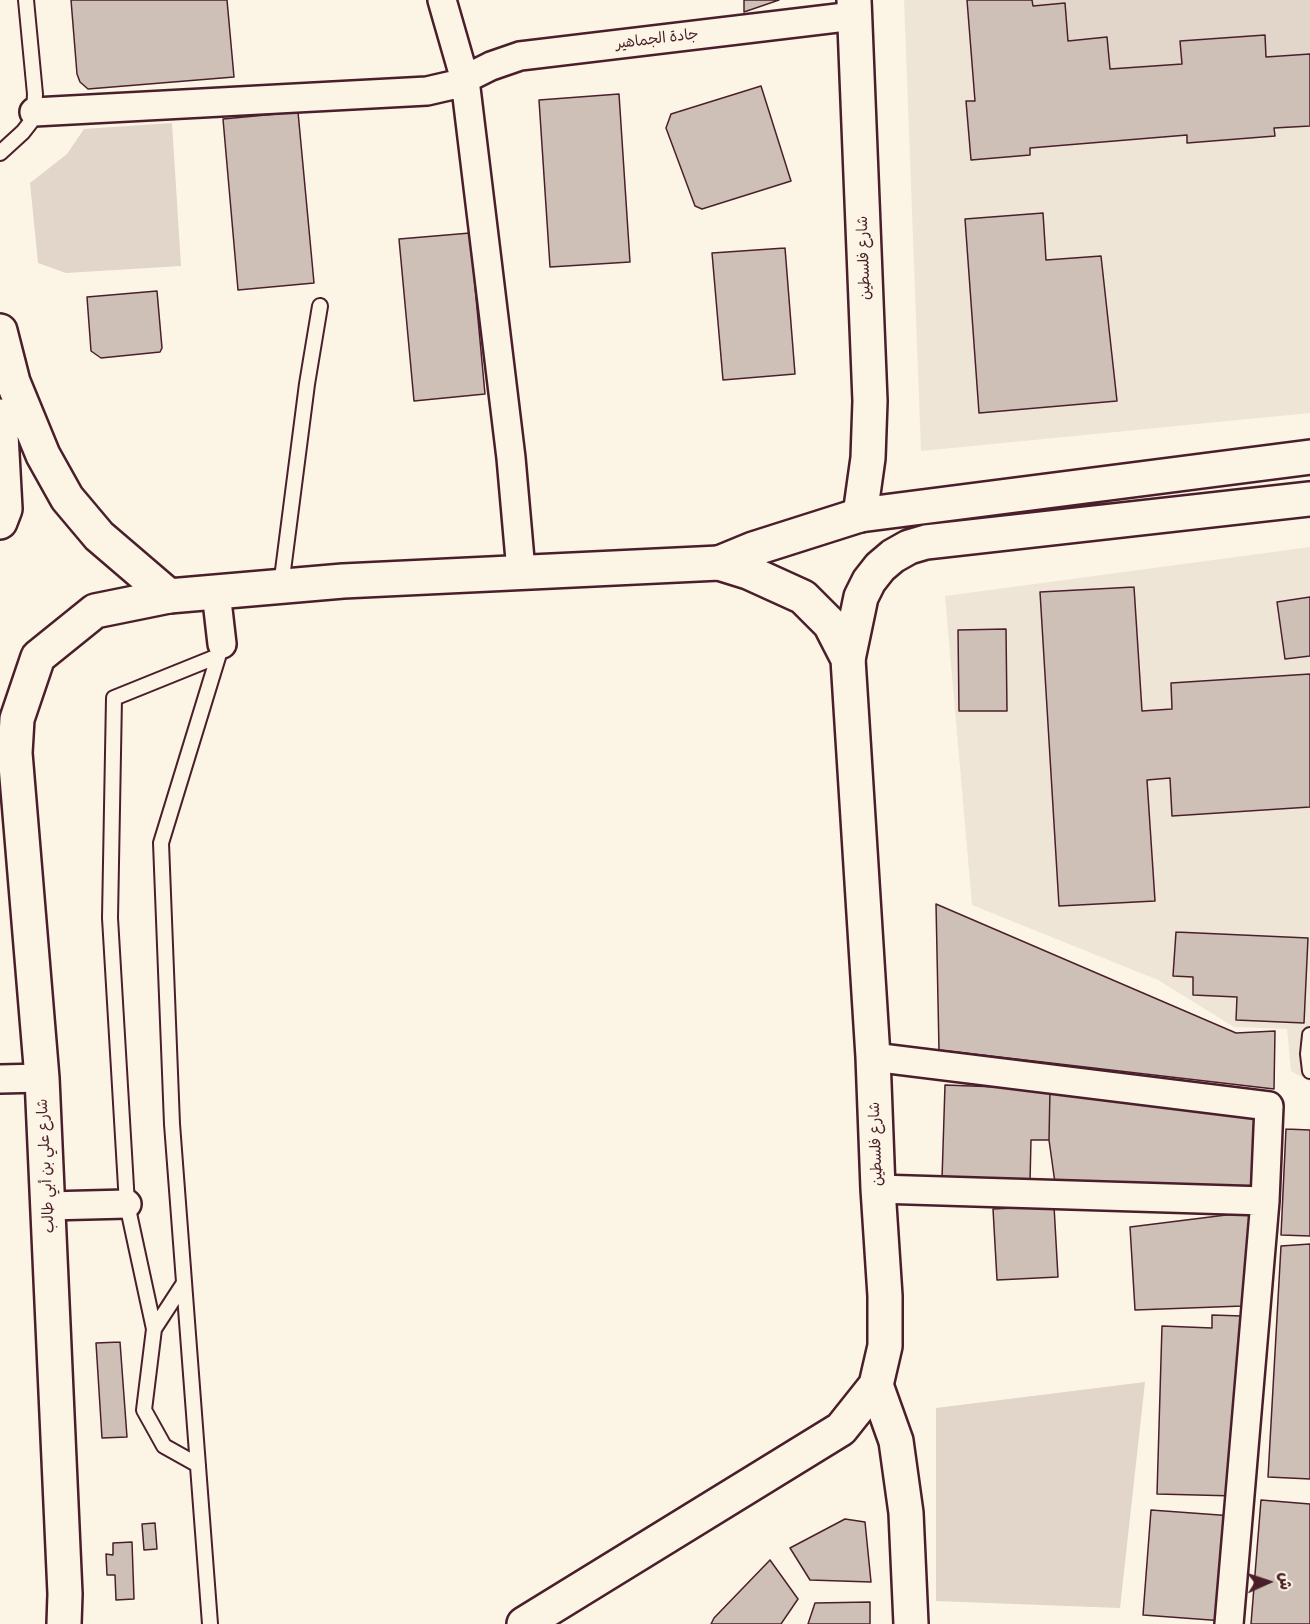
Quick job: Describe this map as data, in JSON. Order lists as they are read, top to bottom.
{
  "streets": {
    "main road": ["شارع فلسطين", "شارع علي بن أبي طالب"],
    "street": ["جادة الجماهير"]
  },
  "crossings": [
    ["جادة الجماهير", "شارع فلسطين"]
  ],
  "north": "right"
}
